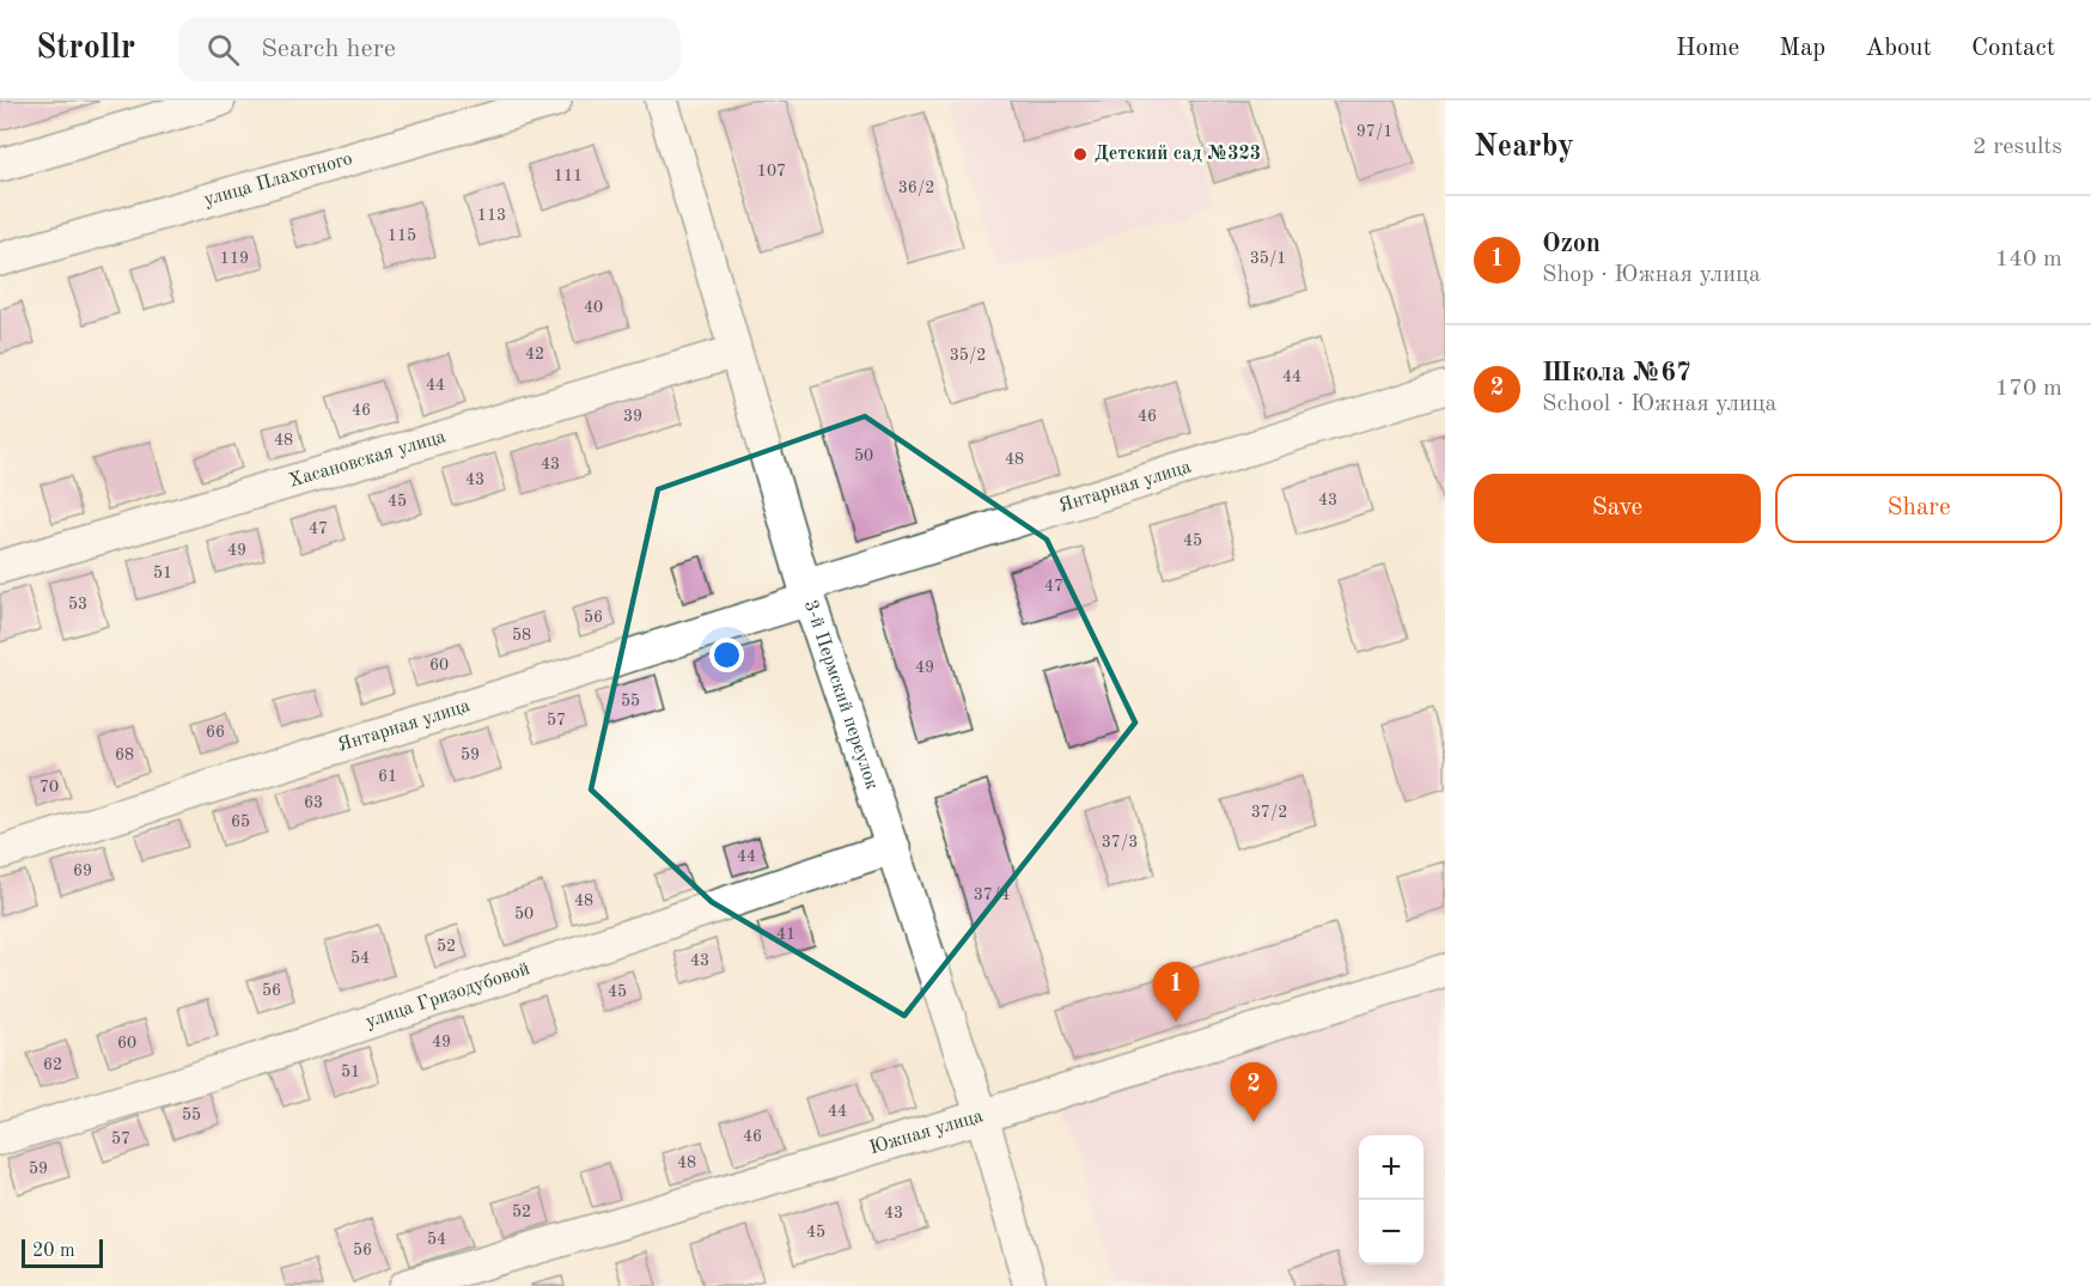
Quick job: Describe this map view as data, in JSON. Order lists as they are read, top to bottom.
{
  "streets": {
    "street": [
      "улица Плахотного",
      "Хасановская улица",
      "Янтарная улица",
      "3-й Пермский переулок",
      "улица Гризодубовой",
      "Южная улица"
    ]
  },
  "crossings": [
    ["Хасановская улица", "3-й Пермский переулок"],
    ["Янтарная улица", "3-й Пермский переулок"],
    ["3-й Пермский переулок", "улица Гризодубовой"],
    ["3-й Пермский переулок", "Южная улица"]
  ],
  "places": ["Детский сад №323"],
  "house_numbers": [
    "97/1",
    "107",
    "111",
    "36/2",
    "113",
    "115",
    "119",
    "35/1",
    "40",
    "42",
    "35/2",
    "44",
    "44",
    "46",
    "39",
    "46",
    "48",
    "50",
    "48",
    "43",
    "43",
    "43",
    "45",
    "47",
    "45",
    "49",
    "51",
    "47",
    "53",
    "56",
    "58",
    "60",
    "49",
    "55",
    "57",
    "66",
    "68",
    "59",
    "61",
    "70",
    "63",
    "37/2",
    "65",
    "37/3",
    "44",
    "69",
    "37/4",
    "48",
    "50",
    "41",
    "52",
    "54",
    "43",
    "56",
    "45",
    "49",
    "60",
    "62",
    "51",
    "44",
    "55",
    "46",
    "57",
    "48",
    "59",
    "52",
    "43",
    "45",
    "54",
    "56"
  ],
  "scale_bar": "20 m",
  "page": {
    "header": "Strollr",
    "search": "Search here",
    "nav": [
      "Home",
      "Map",
      "About",
      "Contact"
    ],
    "heading": ["Nearby", "2 results"],
    "list": [
      {
        "mark": "1",
        "name": "Ozon",
        "note": "Shop · Южная улица",
        "value": "140 m"
      },
      {
        "mark": "2",
        "name": "Школа №67",
        "note": "School · Южная улица",
        "value": "170 m"
      }
    ],
    "buttons": ["Save", "Share"],
    "pins": ["1", "2"],
    "map_buttons": ["+", "−"],
    "scale": "20 m"
  }
}
